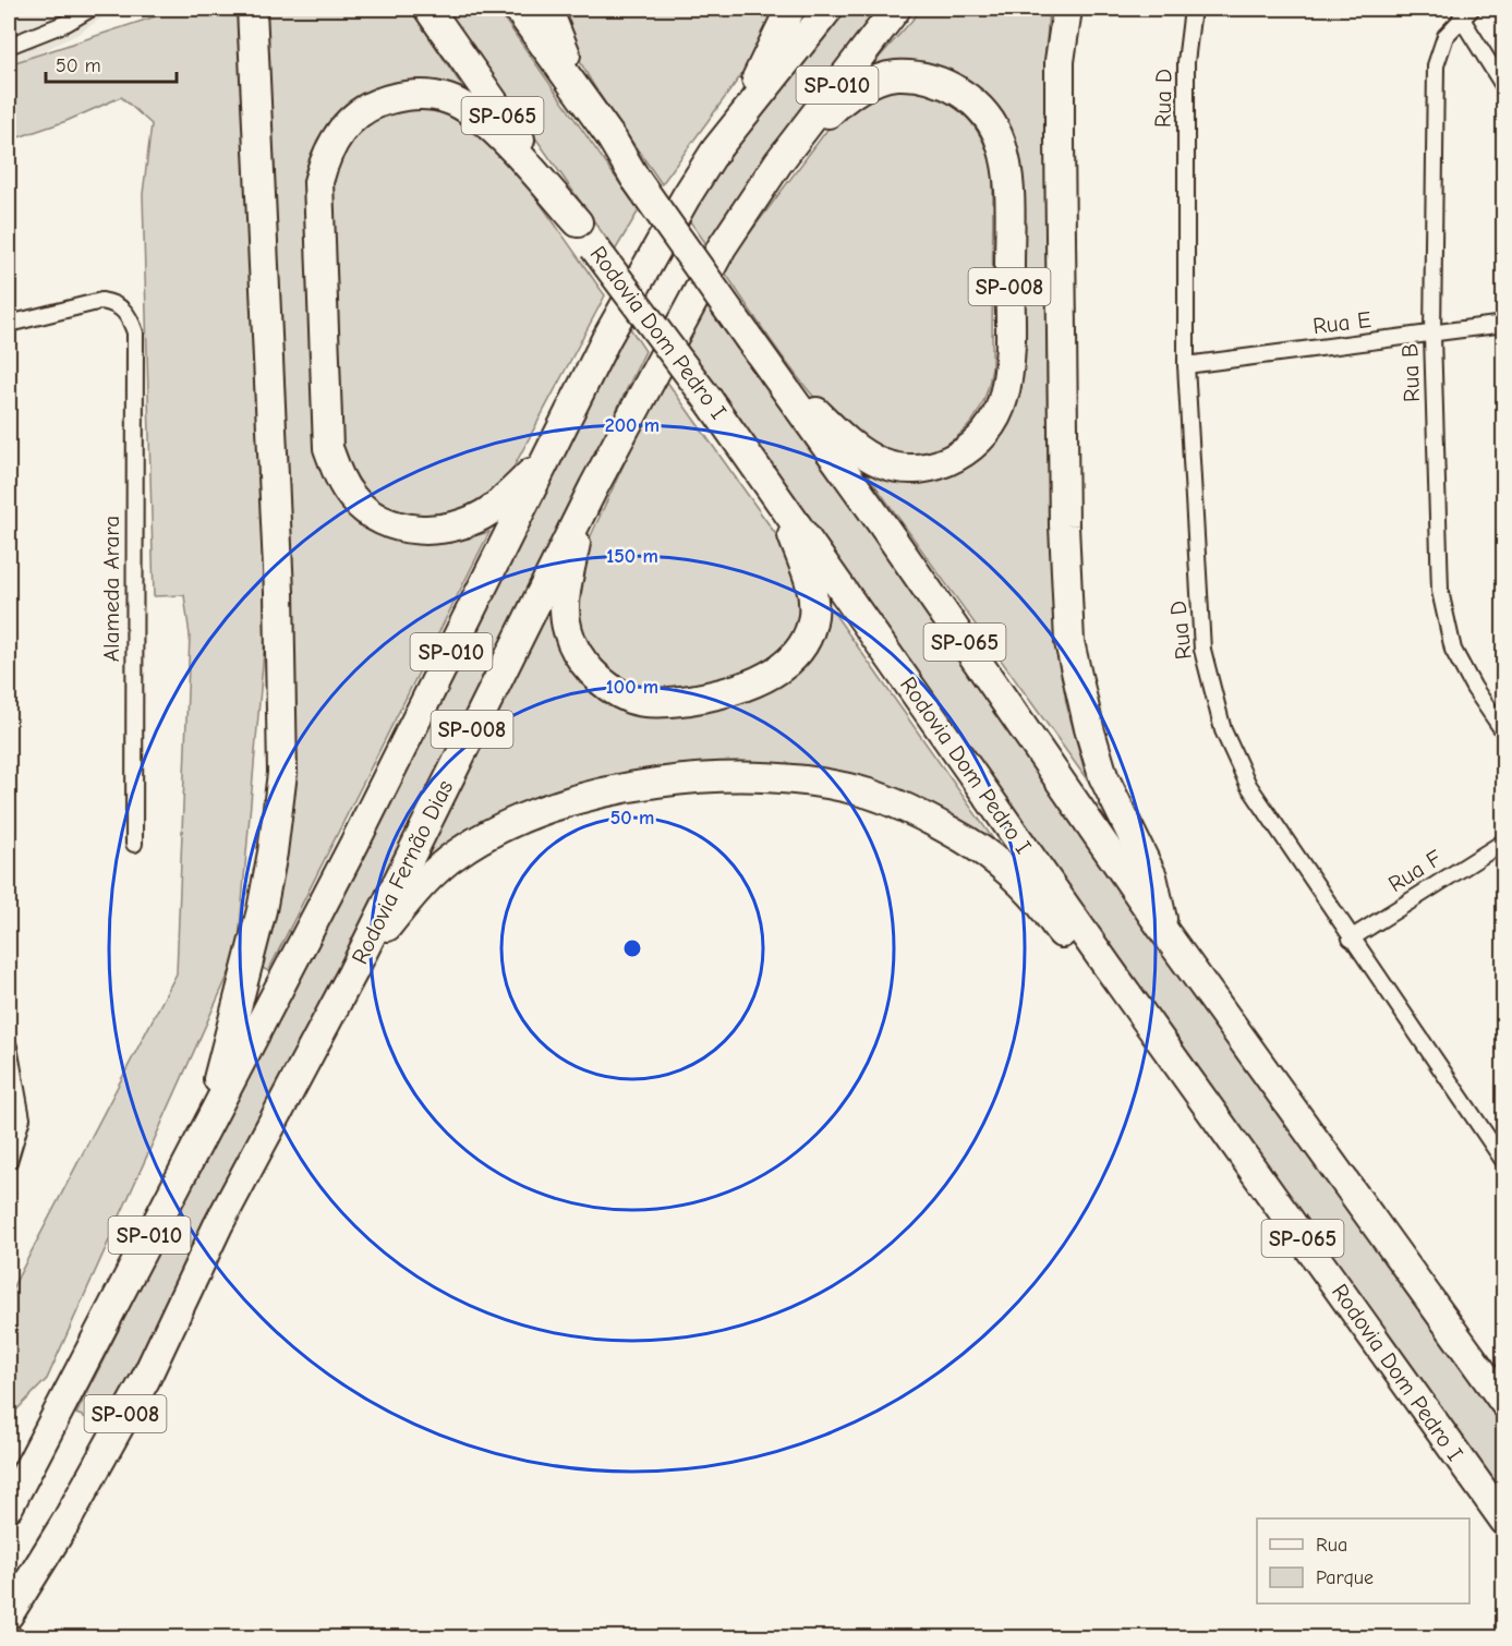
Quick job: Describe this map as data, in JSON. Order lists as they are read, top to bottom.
{
  "streets": {
    "highway": [
      "SP-010",
      "SP-065",
      "SP-008",
      "Rodovia Dom Pedro I",
      "Rodovia Fernão Dias"
    ],
    "street": [
      "Rua D",
      "Rua E",
      "Rua B",
      "Alameda Arara",
      "Rua F"
    ]
  },
  "crossings": [
    ["Rua D", "Rua E"],
    ["Rua D", "Rua F"],
    ["SP-065", "SP-008"],
    ["SP-008", "Rodovia Fernão Dias"],
    ["Rua E", "Rua B"]
  ],
  "legend": ["Rua", "Parque"],
  "scale_bar": "50 m",
  "rings": [
    "200 m",
    "150 m",
    "100 m",
    "50 m"
  ]
}
